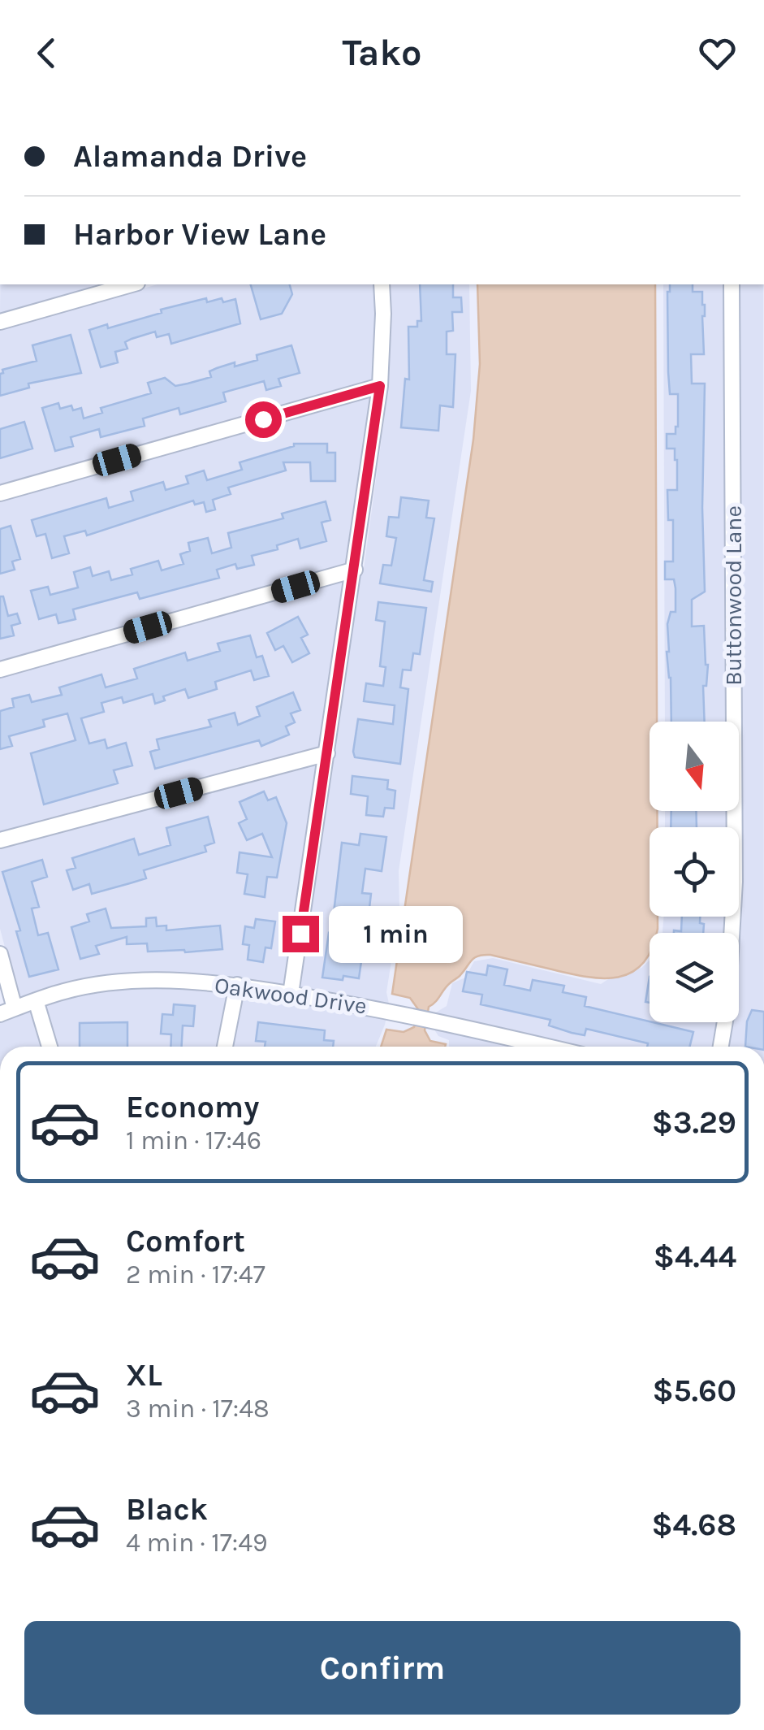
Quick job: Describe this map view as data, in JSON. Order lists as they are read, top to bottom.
{
  "streets": {
    "street": ["Buttonwood Lane", "Oakwood Drive"]
  },
  "north": "bottom",
  "page": {
    "header": "Tako",
    "banner": ["Alamanda Drive", "Harbor View Lane"],
    "bubble": "1 min",
    "list": [
      {
        "name": "Economy",
        "note": "1 min · 17:46",
        "value": "$3.29"
      },
      {
        "name": "Comfort",
        "note": "2 min · 17:47",
        "value": "$4.44"
      },
      {
        "name": "XL",
        "note": "3 min · 17:48",
        "value": "$5.60"
      },
      {
        "name": "Black",
        "note": "4 min · 17:49",
        "value": "$4.68"
      }
    ],
    "buttons": "Confirm"
  }
}
